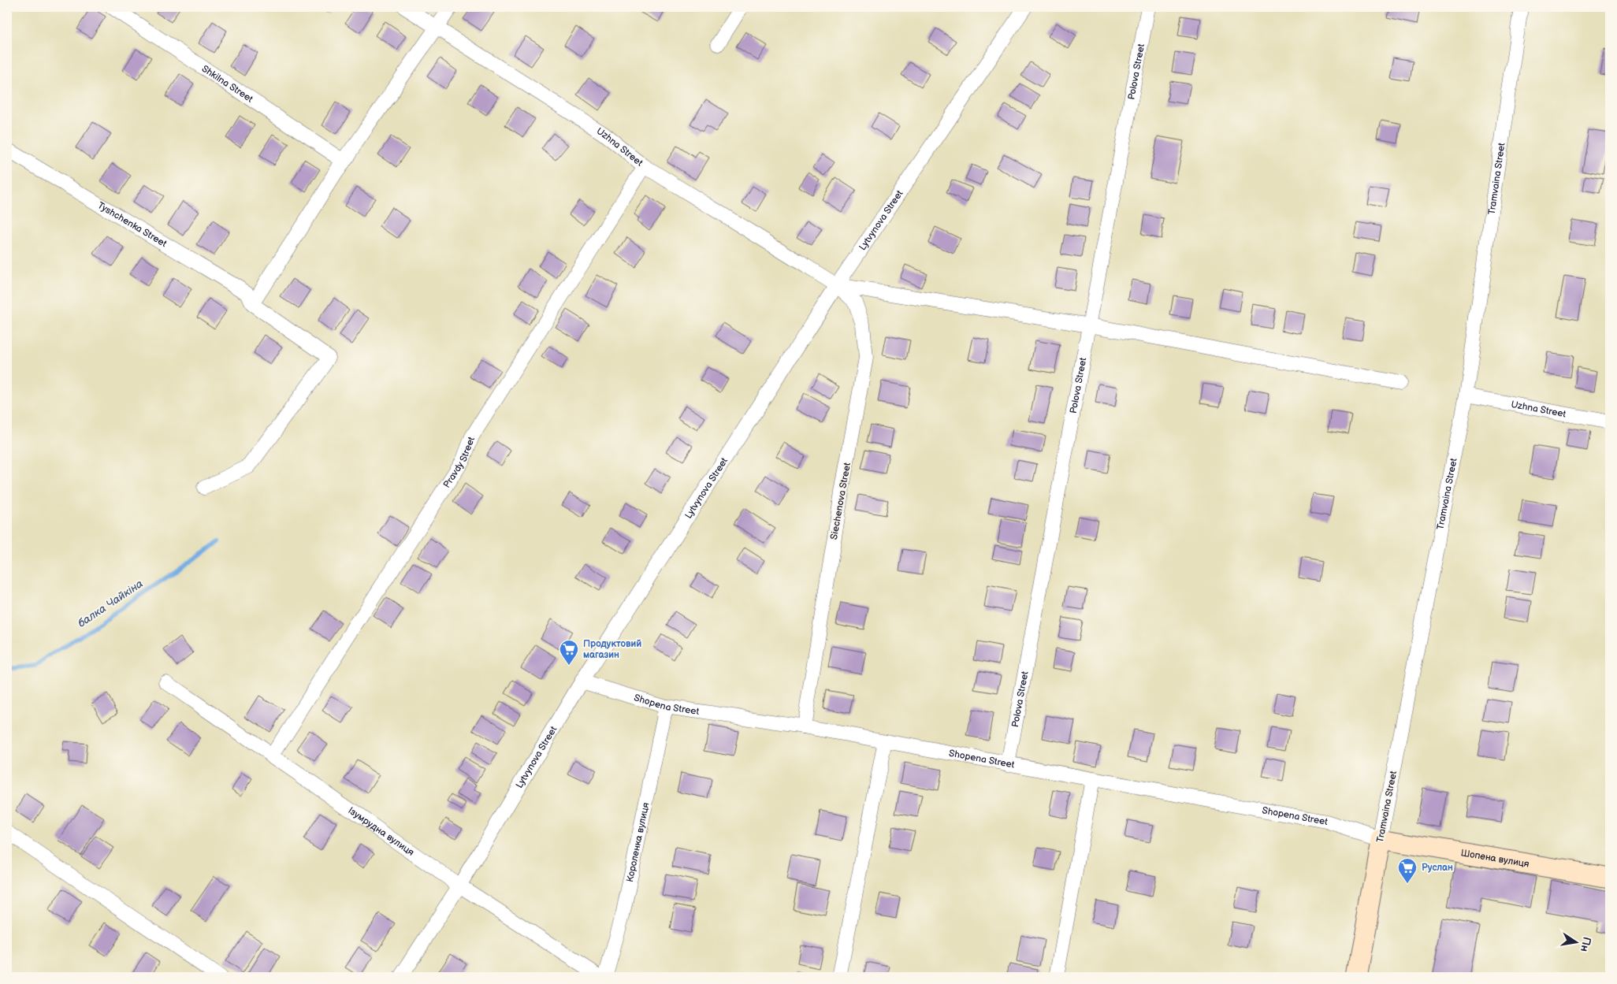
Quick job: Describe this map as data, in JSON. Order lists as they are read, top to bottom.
{
  "streets": {
    "street": [
      "Polova Street",
      "Shkilna Street",
      "Uzhna Street",
      "Tramvaina Street",
      "Lytvynova Street",
      "Tyshchenka Street",
      "Pravdy Street",
      "Siechenova Street",
      "Shopena Street",
      "Ізумрудна вулиця",
      "Короленка вулиця",
      "Шопена вулиця"
    ]
  },
  "crossings": [
    ["Polova Street", "Shopena Street"],
    ["Uzhna Street", "Tramvaina Street"],
    ["Uzhna Street", "Lytvynova Street"],
    ["Uzhna Street", "Pravdy Street"],
    ["Uzhna Street", "Siechenova Street"],
    ["Tramvaina Street", "Shopena Street"],
    ["Tramvaina Street", "Шопена вулиця"],
    ["Lytvynova Street", "Siechenova Street"],
    ["Lytvynova Street", "Shopena Street"],
    ["Lytvynova Street", "Ізумрудна вулиця"],
    ["Pravdy Street", "Ізумрудна вулиця"],
    ["Siechenova Street", "Shopena Street"],
    ["Shopena Street", "Короленка вулиця"],
    ["Shopena Street", "Шопена вулиця"]
  ],
  "water": ["балка Чайкіна"],
  "places": {
    "supermarket": ["Продуктовий магазин", "Руслан"]
  },
  "north": "right"
}
